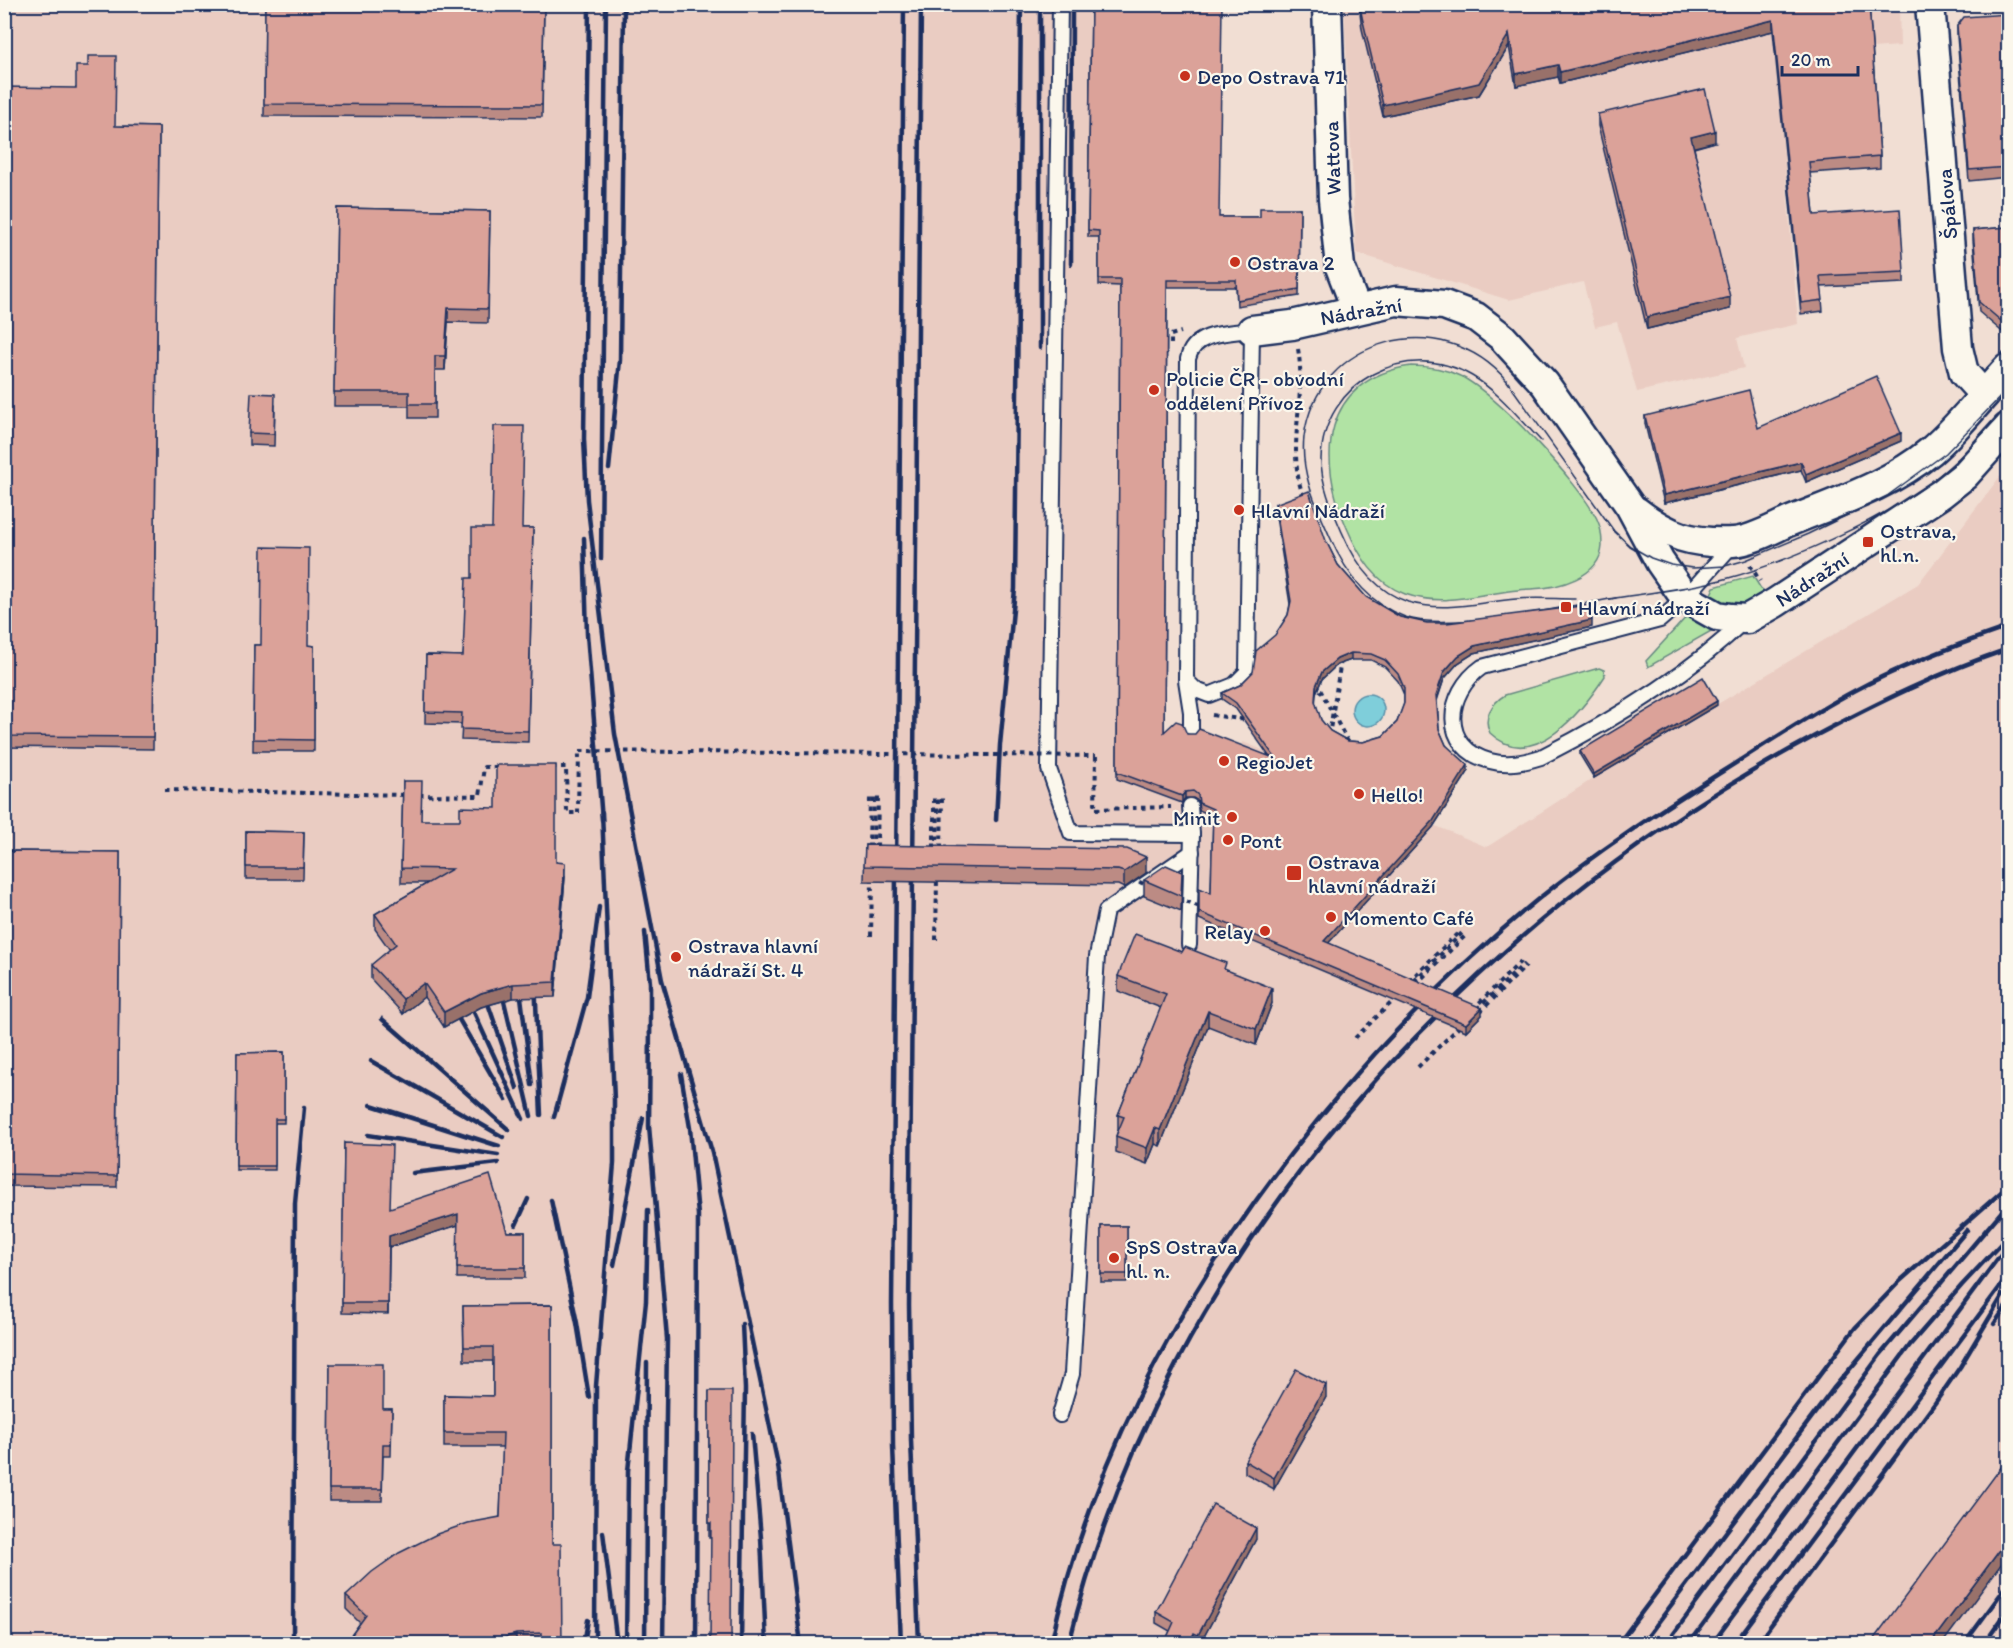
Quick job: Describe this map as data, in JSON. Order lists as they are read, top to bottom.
{
  "streets": {
    "street": ["Wattova", "Špálova", "Nádražní"]
  },
  "crossings": [
    ["Wattova", "Nádražní"],
    ["Špálova", "Nádražní"]
  ],
  "places": {
    "other": [
      "Depo Ostrava 71",
      "Ostrava 2",
      "Policie ČR - obvodní oddělení Přívoz",
      "Hlavní Nádraží",
      "RegioJet",
      "Hello!",
      "Minit",
      "Pont",
      "Momento Café",
      "Relay",
      "Ostrava hlavní nádraží St. 4",
      "SpS Ostrava hl. n."
    ],
    "transit": ["Ostrava, hl.n.", "Hlavní nádraží", "Ostrava hlavní nádraží"]
  },
  "scale_bar": "20 m"
}
